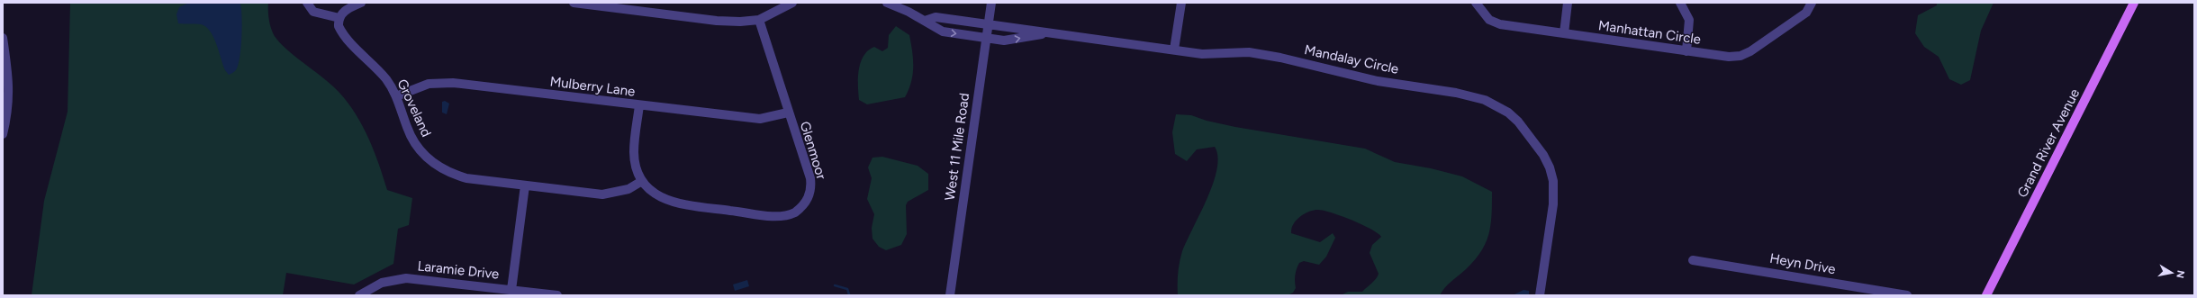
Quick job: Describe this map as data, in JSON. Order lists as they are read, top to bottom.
{
  "streets": {
    "main road": ["Grand River Avenue"],
    "street": [
      "Manhattan Circle",
      "Mandalay Circle",
      "Mulberry Lane",
      "Groveland",
      "West 11 Mile Road",
      "Glenmoor",
      "Heyn Drive",
      "Laramie Drive"
    ]
  },
  "crossings": [
    ["Mandalay Circle", "West 11 Mile Road"],
    ["Mulberry Lane", "Groveland"],
    ["Mulberry Lane", "Glenmoor"]
  ],
  "north": "right"
}
